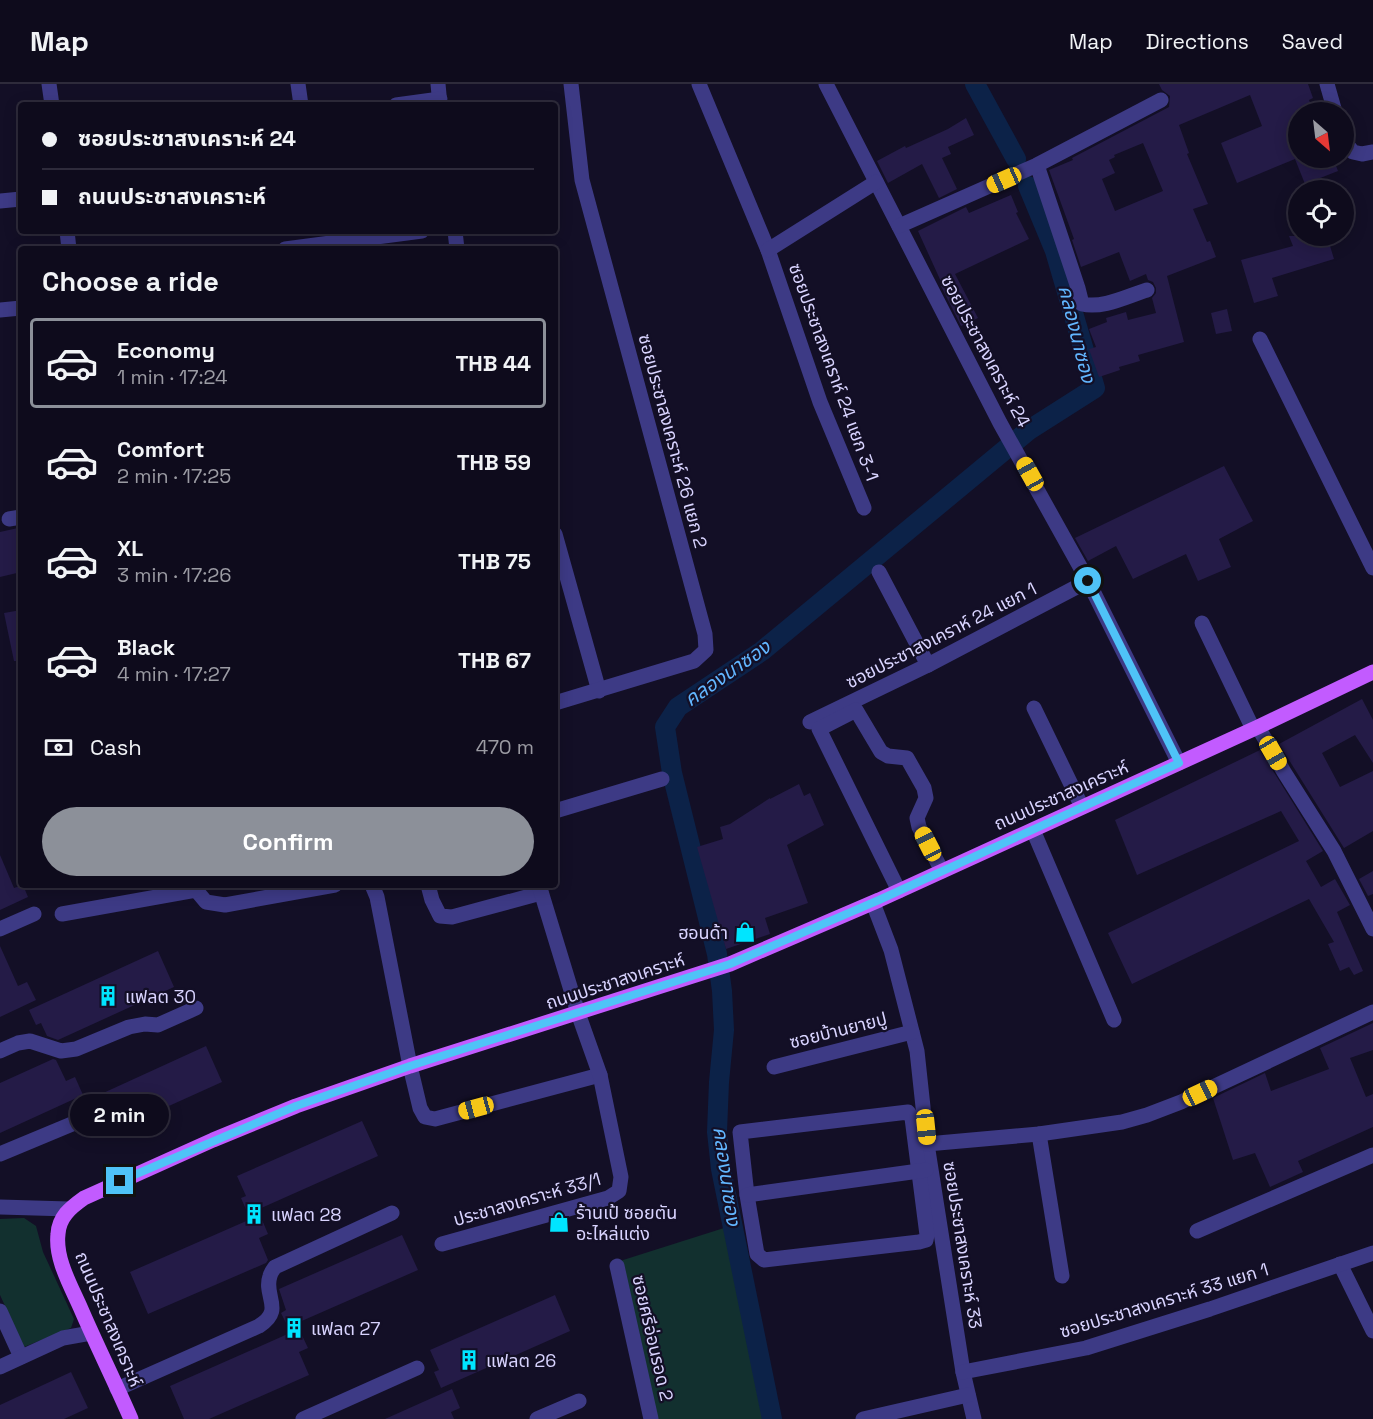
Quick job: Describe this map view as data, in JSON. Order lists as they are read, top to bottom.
{
  "streets": {
    "main road": ["ถนนประชาสงเคราะห์"],
    "street": [
      "ซอยประชาสงเคราะห์ 24",
      "ซอยประชาสงเคราห์ 24 แยก 3-1",
      "ซอยประชาสงเคราะห์ 26 แยก 2",
      "ซอยประชาสงเคราห์ 24 แยก 1",
      "ซอยบ้านยายปู",
      "ประชาสงเคราะห์ 33/1",
      "ซอยประชาสงเคราะห์ 33",
      "ซอยประชาสงเคราะห์ 33 แยก 1",
      "ซอยศรีอ่อนรอด 2"
    ]
  },
  "crossings": [
    ["ซอยประชาสงเคราะห์ 24", "ซอยประชาสงเคราห์ 24 แยก 1"],
    ["ซอยประชาสงเคราะห์ 24", "ถนนประชาสงเคราะห์"],
    ["ถนนประชาสงเคราะห์", "ประชาสงเคราะห์ 33/1"],
    ["ถนนประชาสงเคราะห์", "ซอยประชาสงเคราะห์ 33"],
    ["ซอยบ้านยายปู", "ซอยประชาสงเคราะห์ 33"],
    ["ซอยประชาสงเคราะห์ 33", "ซอยประชาสงเคราะห์ 33 แยก 1"]
  ],
  "water": ["คลองนาซอง"],
  "places": {
    "shop": ["ฮอนด้า", "ร้านเป้ ซอยตัน อะไหล่แต่ง"],
    "building": [
      "แฟลต 30",
      "แฟลต 28",
      "แฟลต 27",
      "แฟลต 26"
    ]
  },
  "north": "bottom right",
  "page": {
    "header": "Map",
    "nav": ["Map", "Directions", "Saved"],
    "banner": ["ซอยประชาสงเคราะห์ 24", "ถนนประชาสงเคราะห์"],
    "heading": "Choose a ride",
    "list": [
      {
        "name": "Economy",
        "note": "1 min · 17:24",
        "value": "THB 44"
      },
      {
        "name": "Comfort",
        "note": "2 min · 17:25",
        "value": "THB 59"
      },
      {
        "name": "XL",
        "note": "3 min · 17:26",
        "value": "THB 75"
      },
      {
        "name": "Black",
        "note": "4 min · 17:27",
        "value": "THB 67"
      }
    ],
    "pay": ["Cash", "470 m"],
    "buttons": "Confirm",
    "bubble": "2 min"
  }
}
